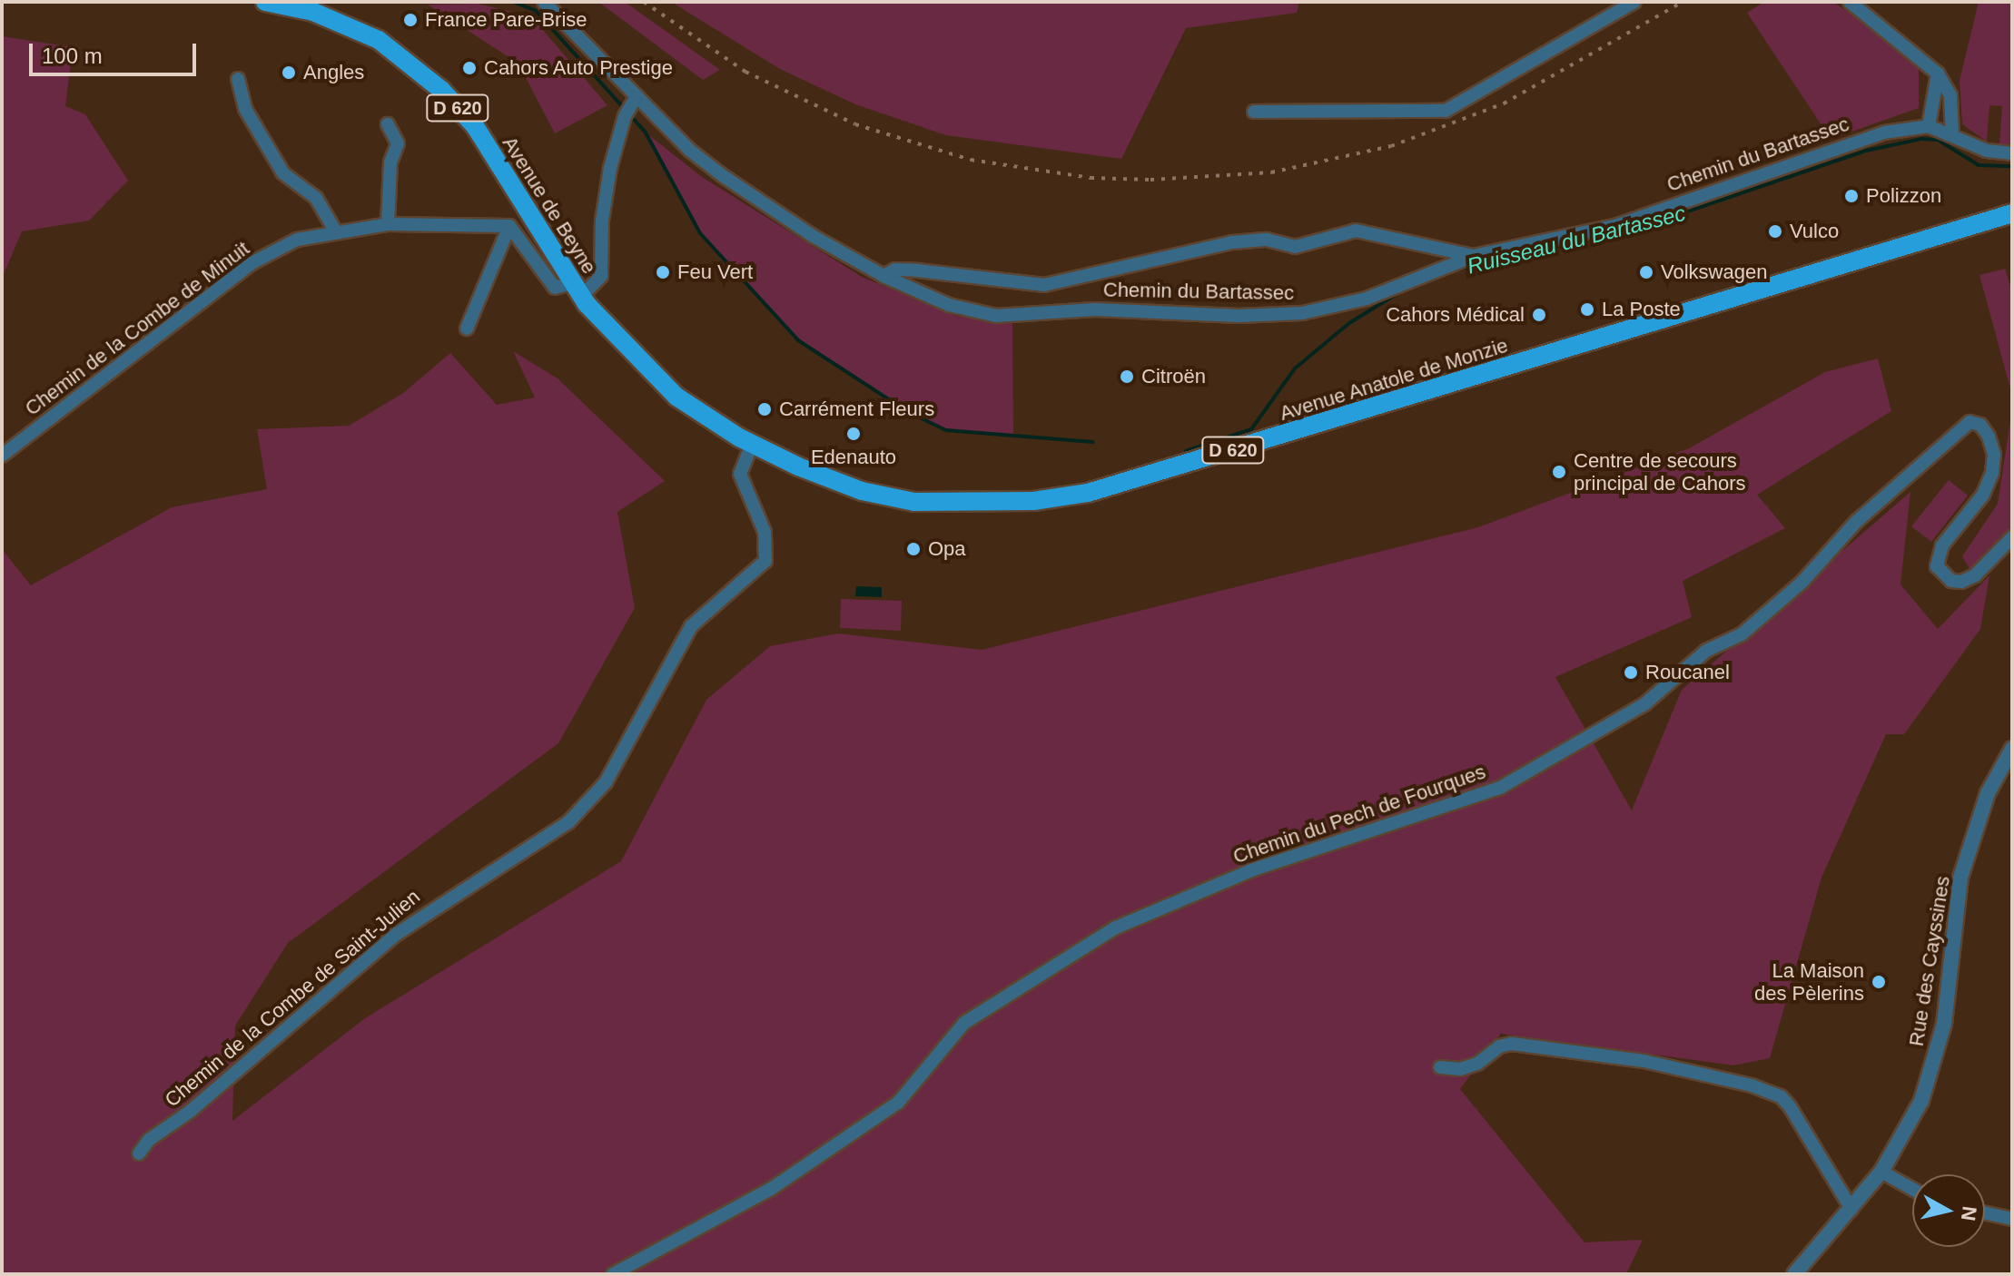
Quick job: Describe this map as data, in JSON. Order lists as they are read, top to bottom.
{
  "streets": {
    "main road": ["D 620", "Avenue de Beyne", "Avenue Anatole de Monzie"],
    "street": [
      "Chemin du Bartassec",
      "Chemin de la Combe de Minuit",
      "Chemin du Pech de Fourques",
      "Rue des Cayssines",
      "Chemin de la Combe de Saint-Julien"
    ]
  },
  "crossings": [
    ["Avenue de Beyne", "Avenue Anatole de Monzie"],
    ["Avenue Anatole de Monzie", "Chemin de la Combe de Saint-Julien"]
  ],
  "water": ["Ruisseau du Bartassec"],
  "places": [
    "France Pare-Brise",
    "Cahors Auto Prestige",
    "Angles",
    "Polizzon",
    "Vulco",
    "Feu Vert",
    "Volkswagen",
    "La Poste",
    "Cahors Médical",
    "Citroën",
    "Carrément Fleurs",
    "Edenauto",
    "Centre de secours principal de Cahors",
    "Opa",
    "Roucanel",
    "La Maison des Pèlerins"
  ],
  "scale_bar": "100 m",
  "north": "right"
}
